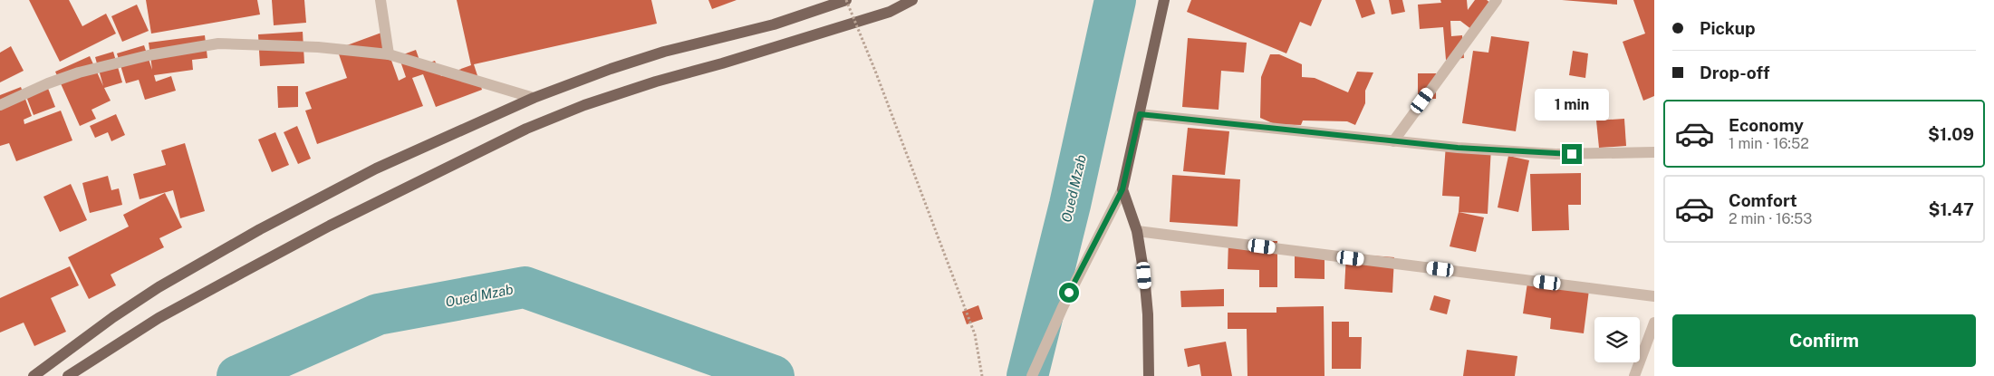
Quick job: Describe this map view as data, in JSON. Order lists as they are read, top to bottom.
{
  "water": ["Oued Mzab"],
  "page": {
    "banner": ["Pickup", "Drop-off"],
    "bubble": "1 min",
    "list": [
      {
        "name": "Economy",
        "note": "1 min · 16:52",
        "value": "$1.09"
      },
      {
        "name": "Comfort",
        "note": "2 min · 16:53",
        "value": "$1.47"
      }
    ],
    "buttons": "Confirm"
  }
}
